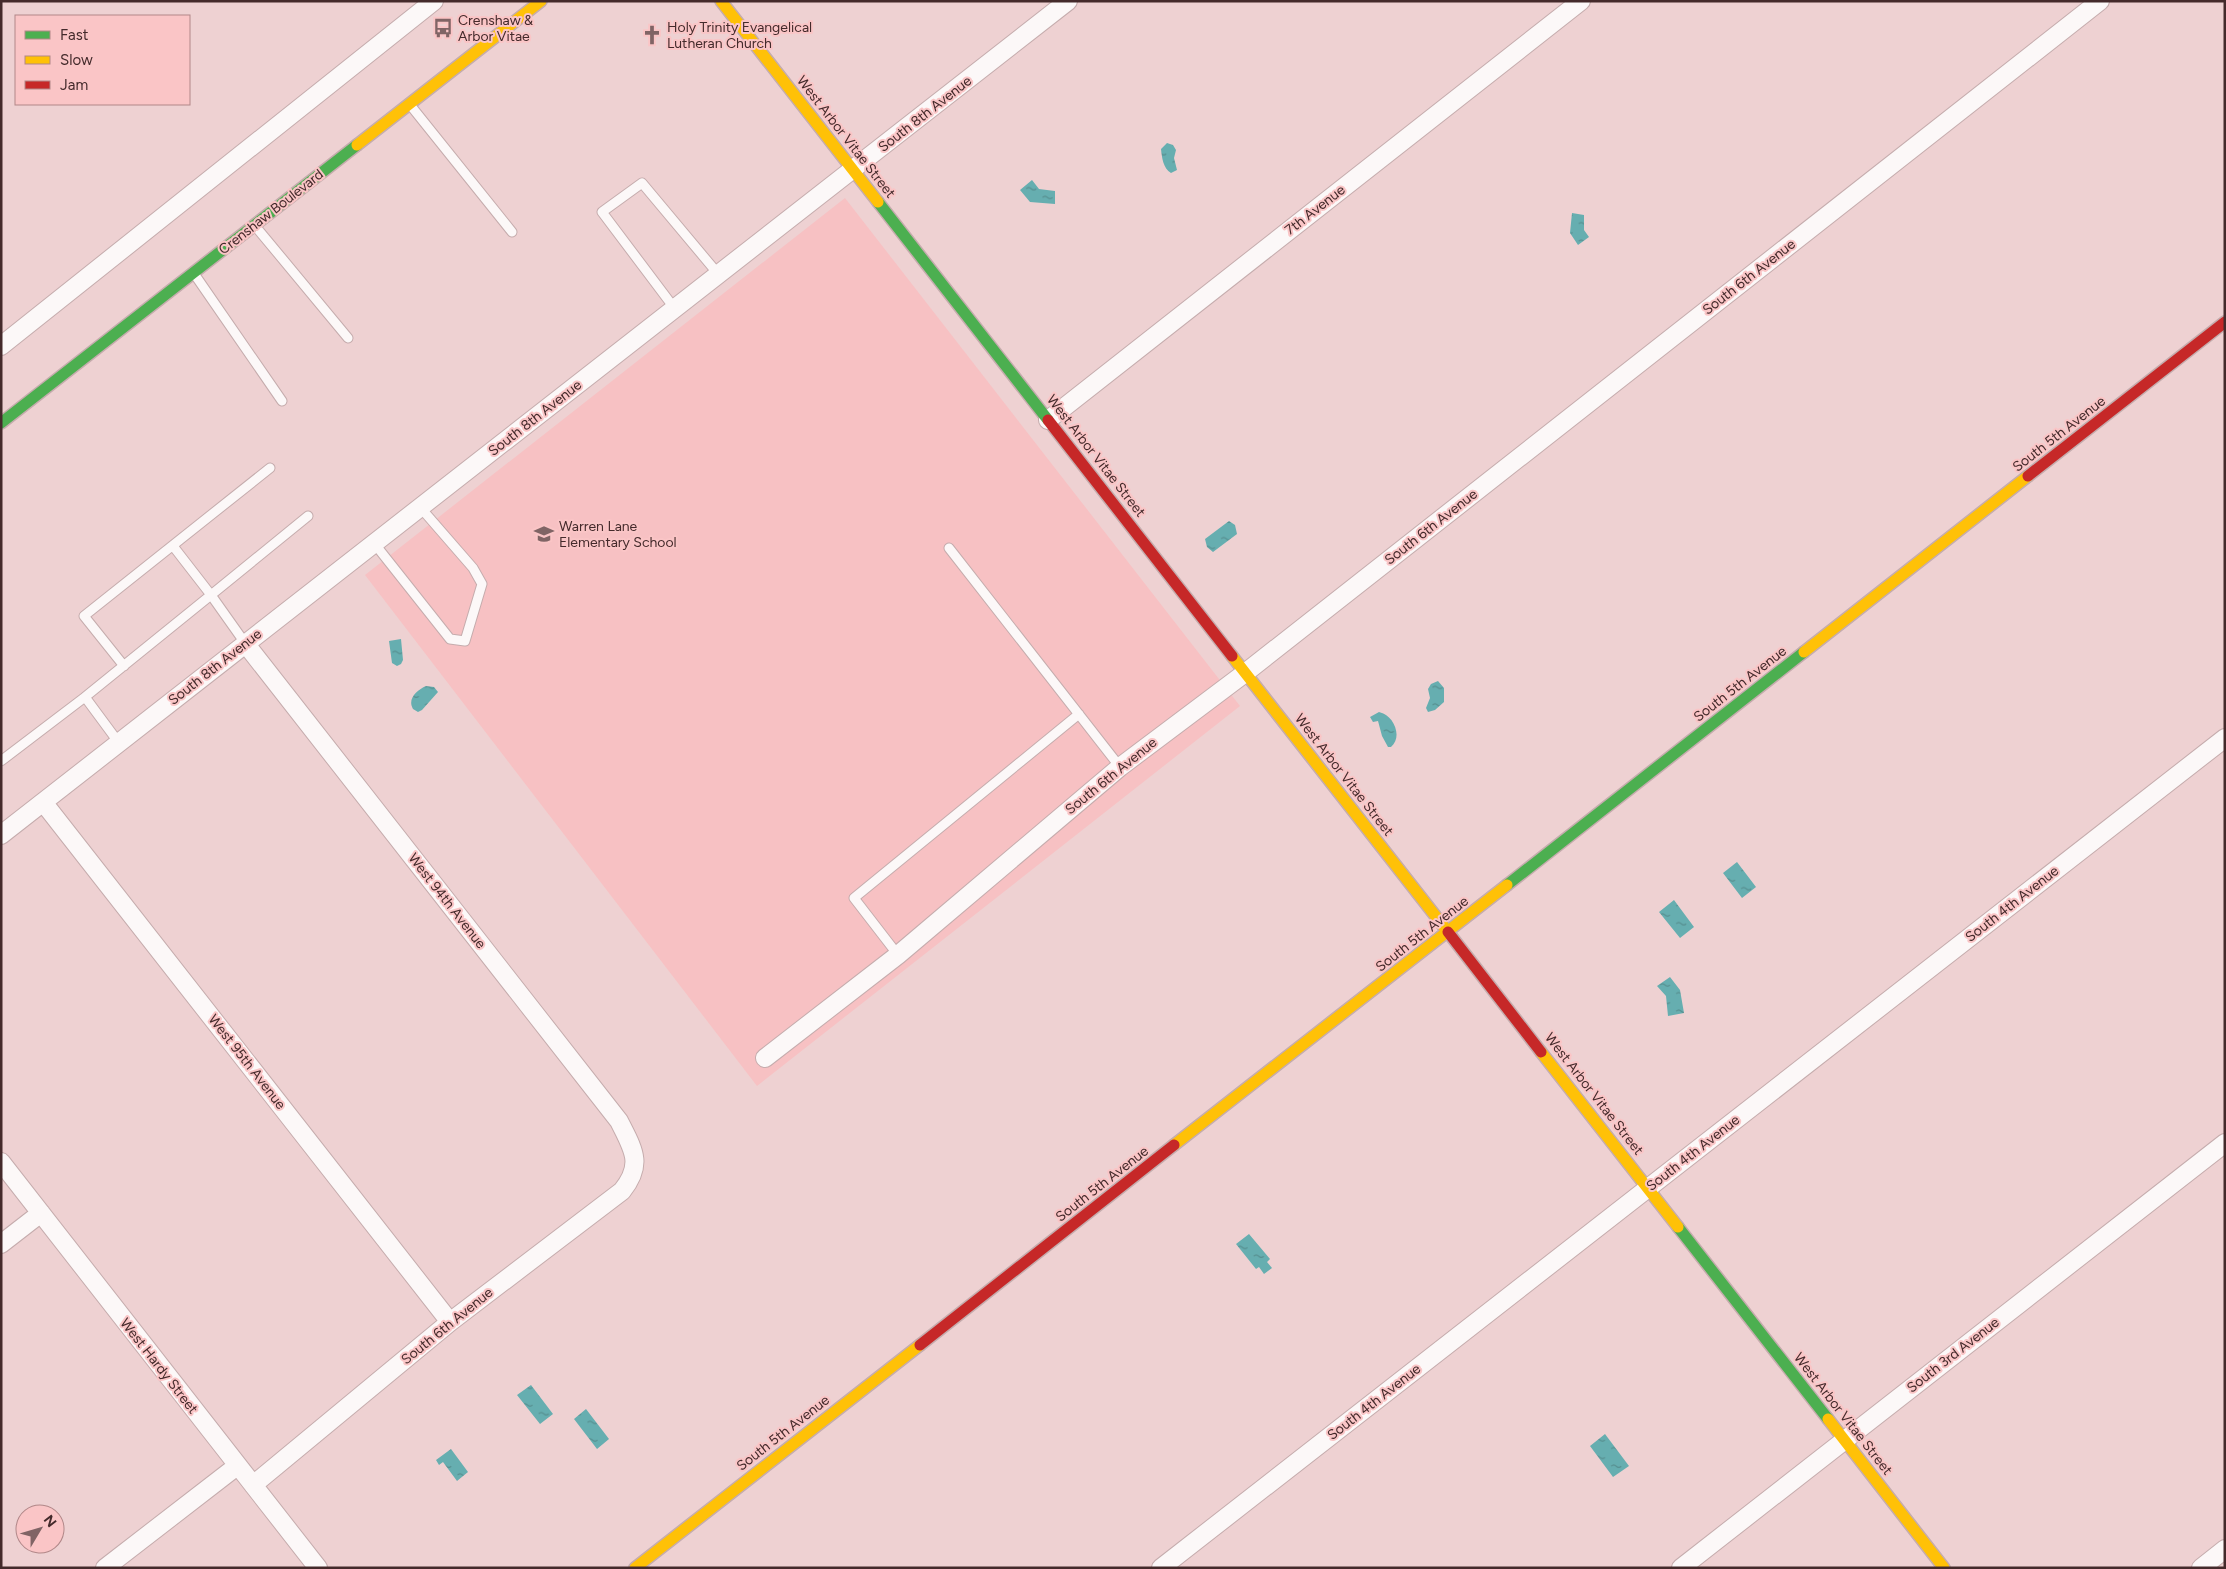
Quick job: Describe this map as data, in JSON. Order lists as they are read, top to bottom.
{
  "streets": {
    "street": [
      "South 8th Avenue",
      "West Arbor Vitae Street",
      "7th Avenue",
      "Crenshaw Boulevard",
      "South 6th Avenue",
      "South 5th Avenue",
      "West 94th Avenue",
      "South 4th Avenue",
      "West 95th Avenue",
      "South 3rd Avenue",
      "West Hardy Street"
    ]
  },
  "crossings": [
    ["South 8th Avenue", "West Arbor Vitae Street"],
    ["South 8th Avenue", "West 94th Avenue"],
    ["South 8th Avenue", "West 95th Avenue"],
    ["West Arbor Vitae Street", "7th Avenue"],
    ["West Arbor Vitae Street", "South 6th Avenue"],
    ["West Arbor Vitae Street", "South 5th Avenue"],
    ["West Arbor Vitae Street", "South 4th Avenue"],
    ["West Arbor Vitae Street", "South 3rd Avenue"],
    ["South 6th Avenue", "West 94th Avenue"],
    ["South 6th Avenue", "West 95th Avenue"],
    ["South 6th Avenue", "West Hardy Street"]
  ],
  "places": {
    "bus stop": ["Crenshaw & Arbor Vitae"],
    "church": ["Holy Trinity Evangelical Lutheran Church"],
    "school or university": ["Warren Lane Elementary School"]
  },
  "legend": ["Fast", "Slow", "Jam"],
  "north": "top right"
}
